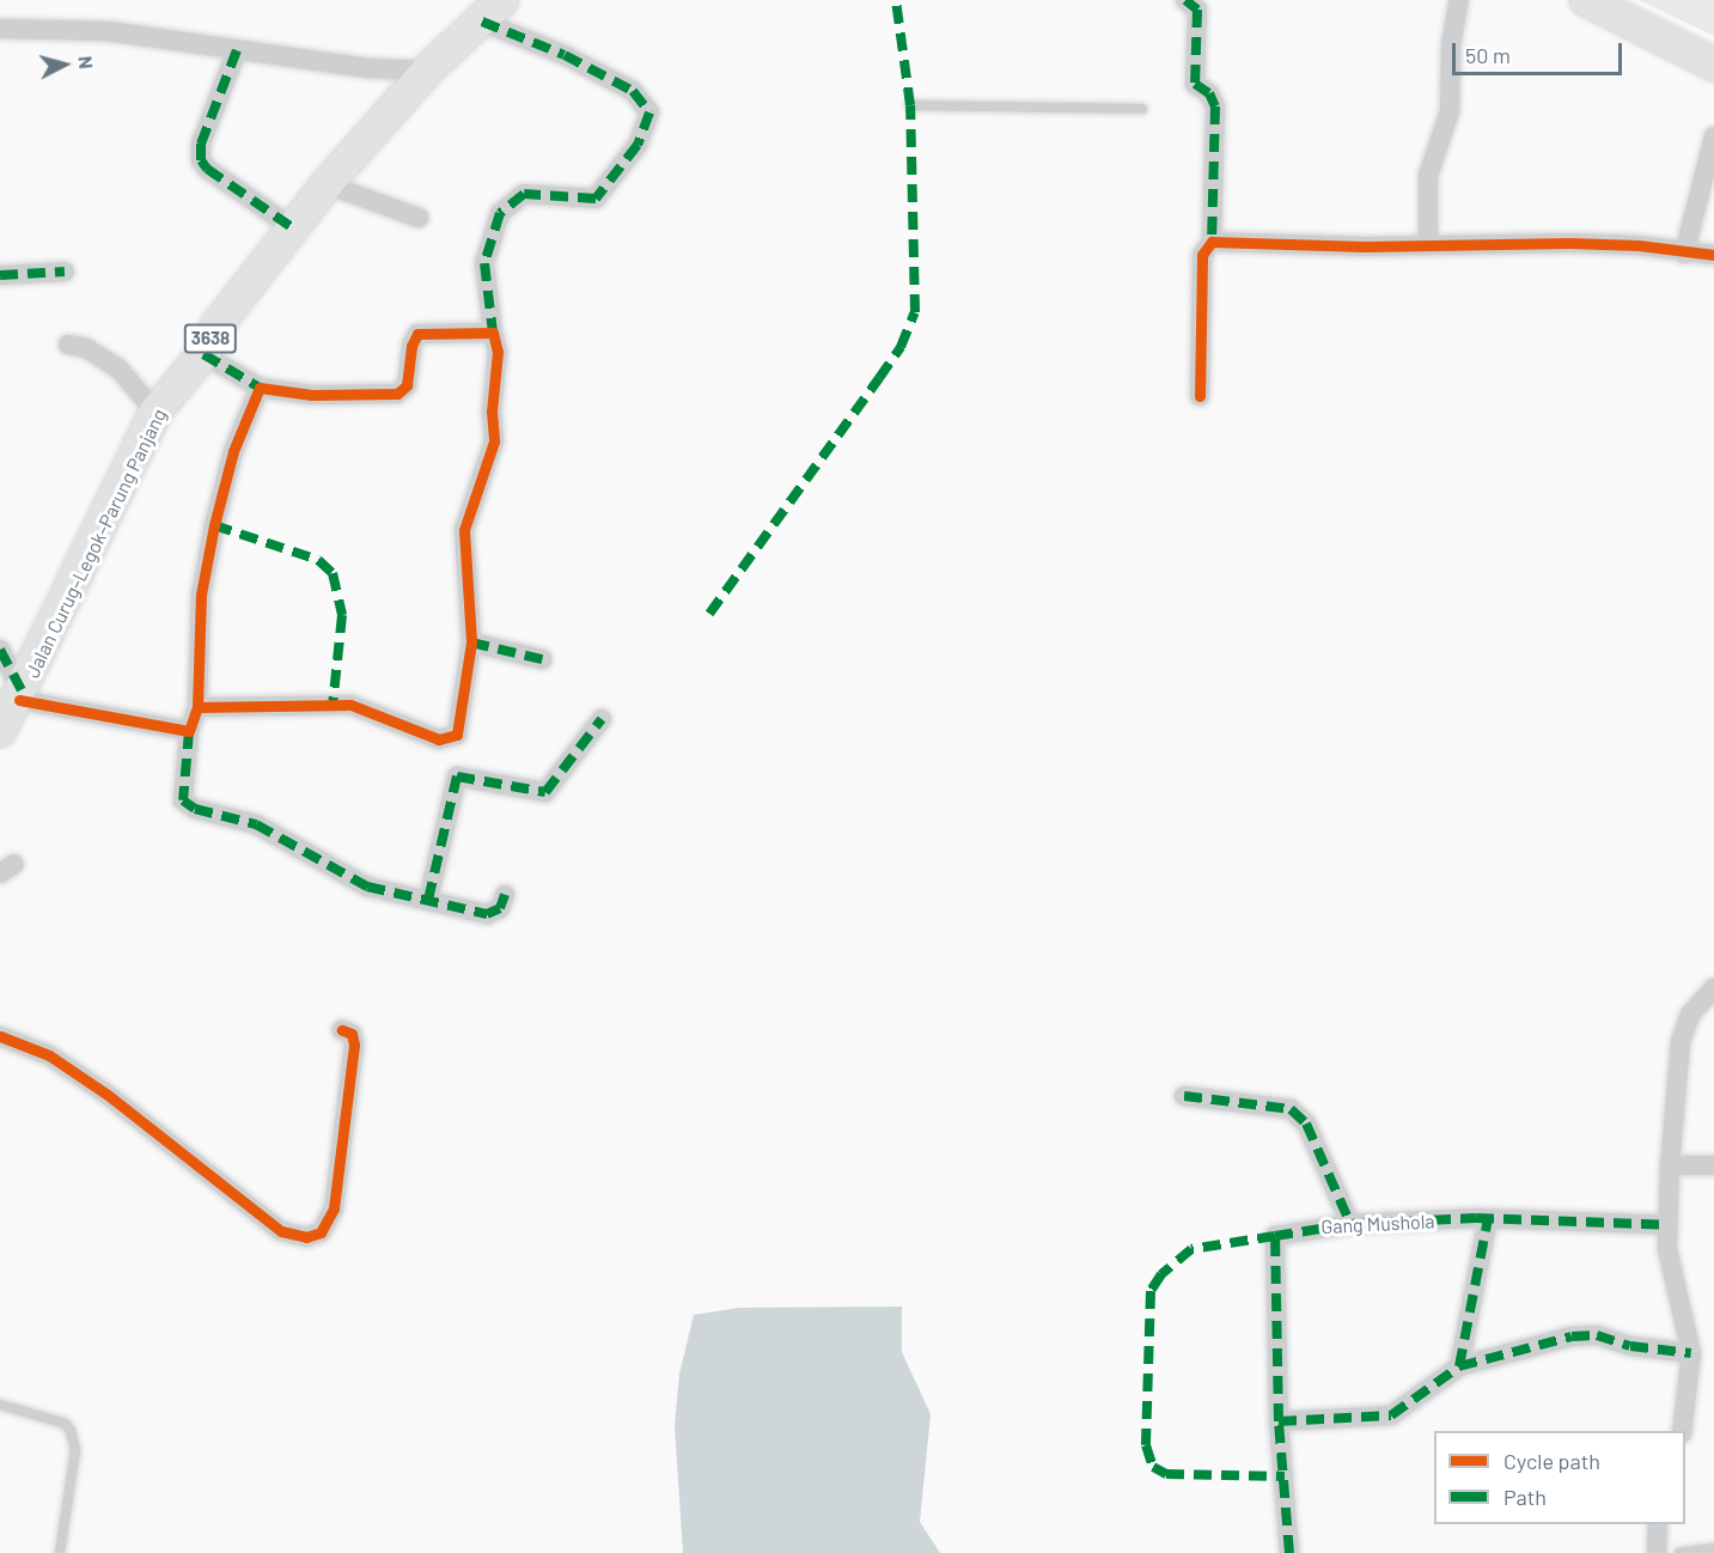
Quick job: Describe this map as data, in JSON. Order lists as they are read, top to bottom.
{
  "streets": {
    "main road": ["3638", "Jalan Curug–Legok–Parung Panjang"],
    "street": ["Gang Mushola"]
  },
  "legend": ["Cycle path", "Path"],
  "scale_bar": "50 m",
  "north": "right"
}
